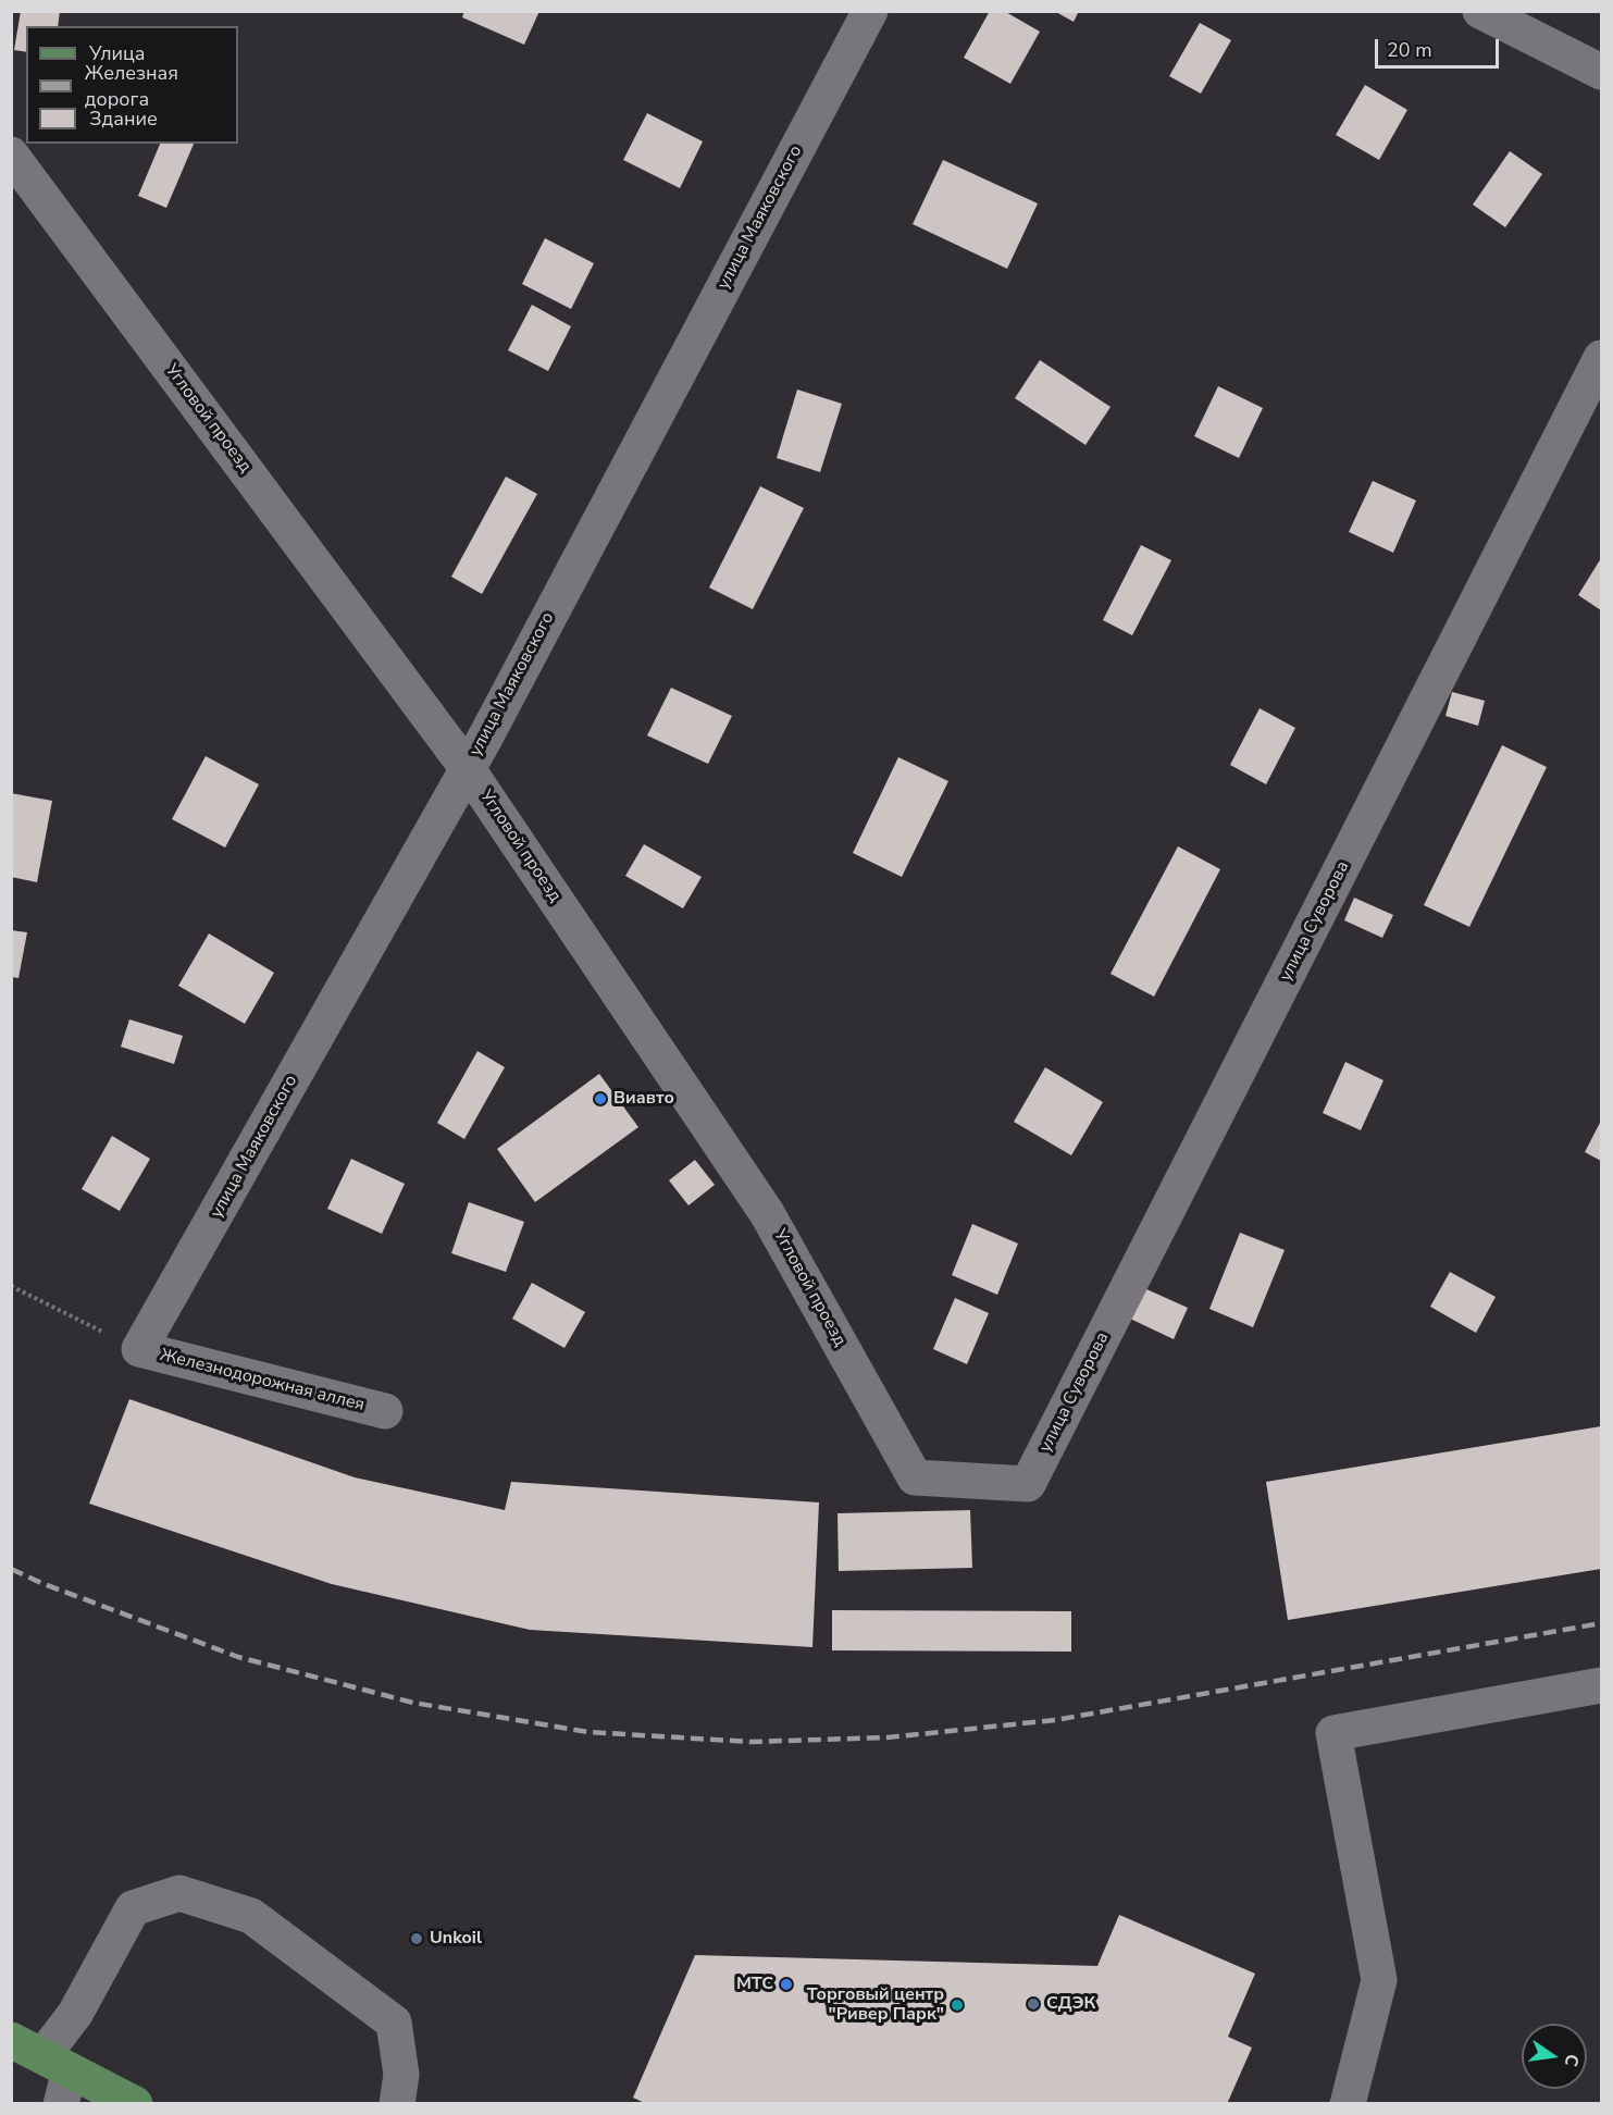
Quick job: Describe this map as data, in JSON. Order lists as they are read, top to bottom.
{
  "streets": {
    "street": [
      "улица Маяковского",
      "Угловой проезд",
      "улица Суворова",
      "Железнодорожная аллея"
    ]
  },
  "crossings": [
    ["улица Маяковского", "Угловой проезд"],
    ["улица Маяковского", "Железнодорожная аллея"],
    ["Угловой проезд", "улица Суворова"]
  ],
  "places": [
    "Виавто",
    "Unkoil",
    "МТС",
    "СДЭК",
    "Торговый центр \"Ривер Парк\""
  ],
  "legend": ["Улица", "Железная дорога", "Здание"],
  "scale_bar": "20 m",
  "north": "right"
}
